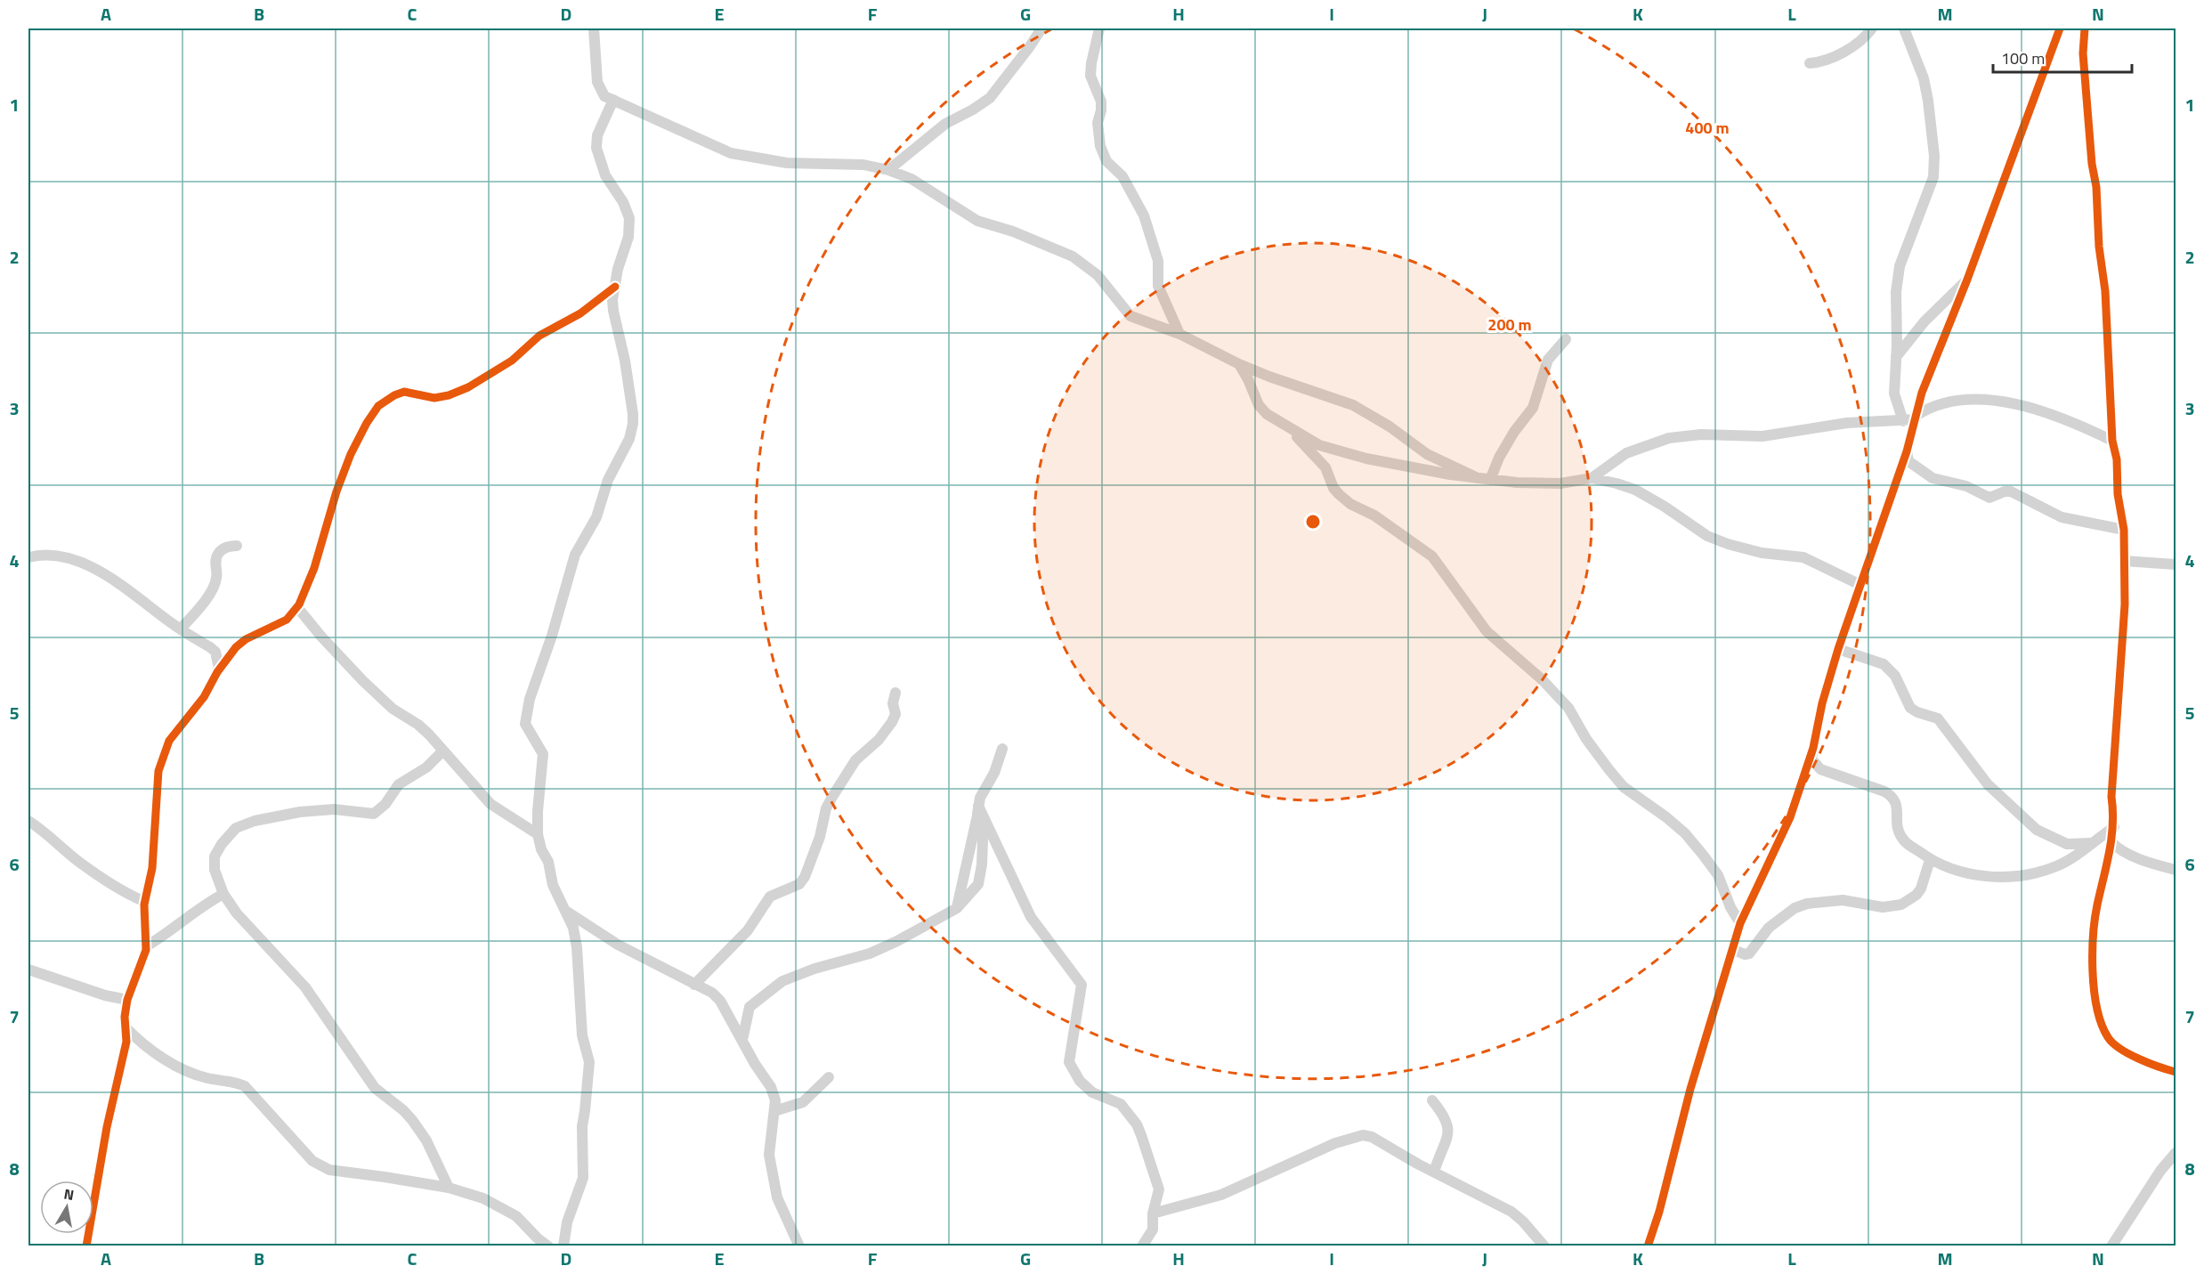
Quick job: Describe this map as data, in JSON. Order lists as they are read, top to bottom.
{
  "scale_bar": "100 m",
  "north": "top",
  "grid": {
    "columns": [
      "A",
      "B",
      "C",
      "D",
      "E",
      "F",
      "G",
      "H",
      "I",
      "J",
      "K",
      "L",
      "M",
      "N"
    ],
    "rows": [
      "1",
      "2",
      "3",
      "4",
      "5",
      "6",
      "7",
      "8"
    ]
  },
  "rings": ["400 m", "200 m"]
}
